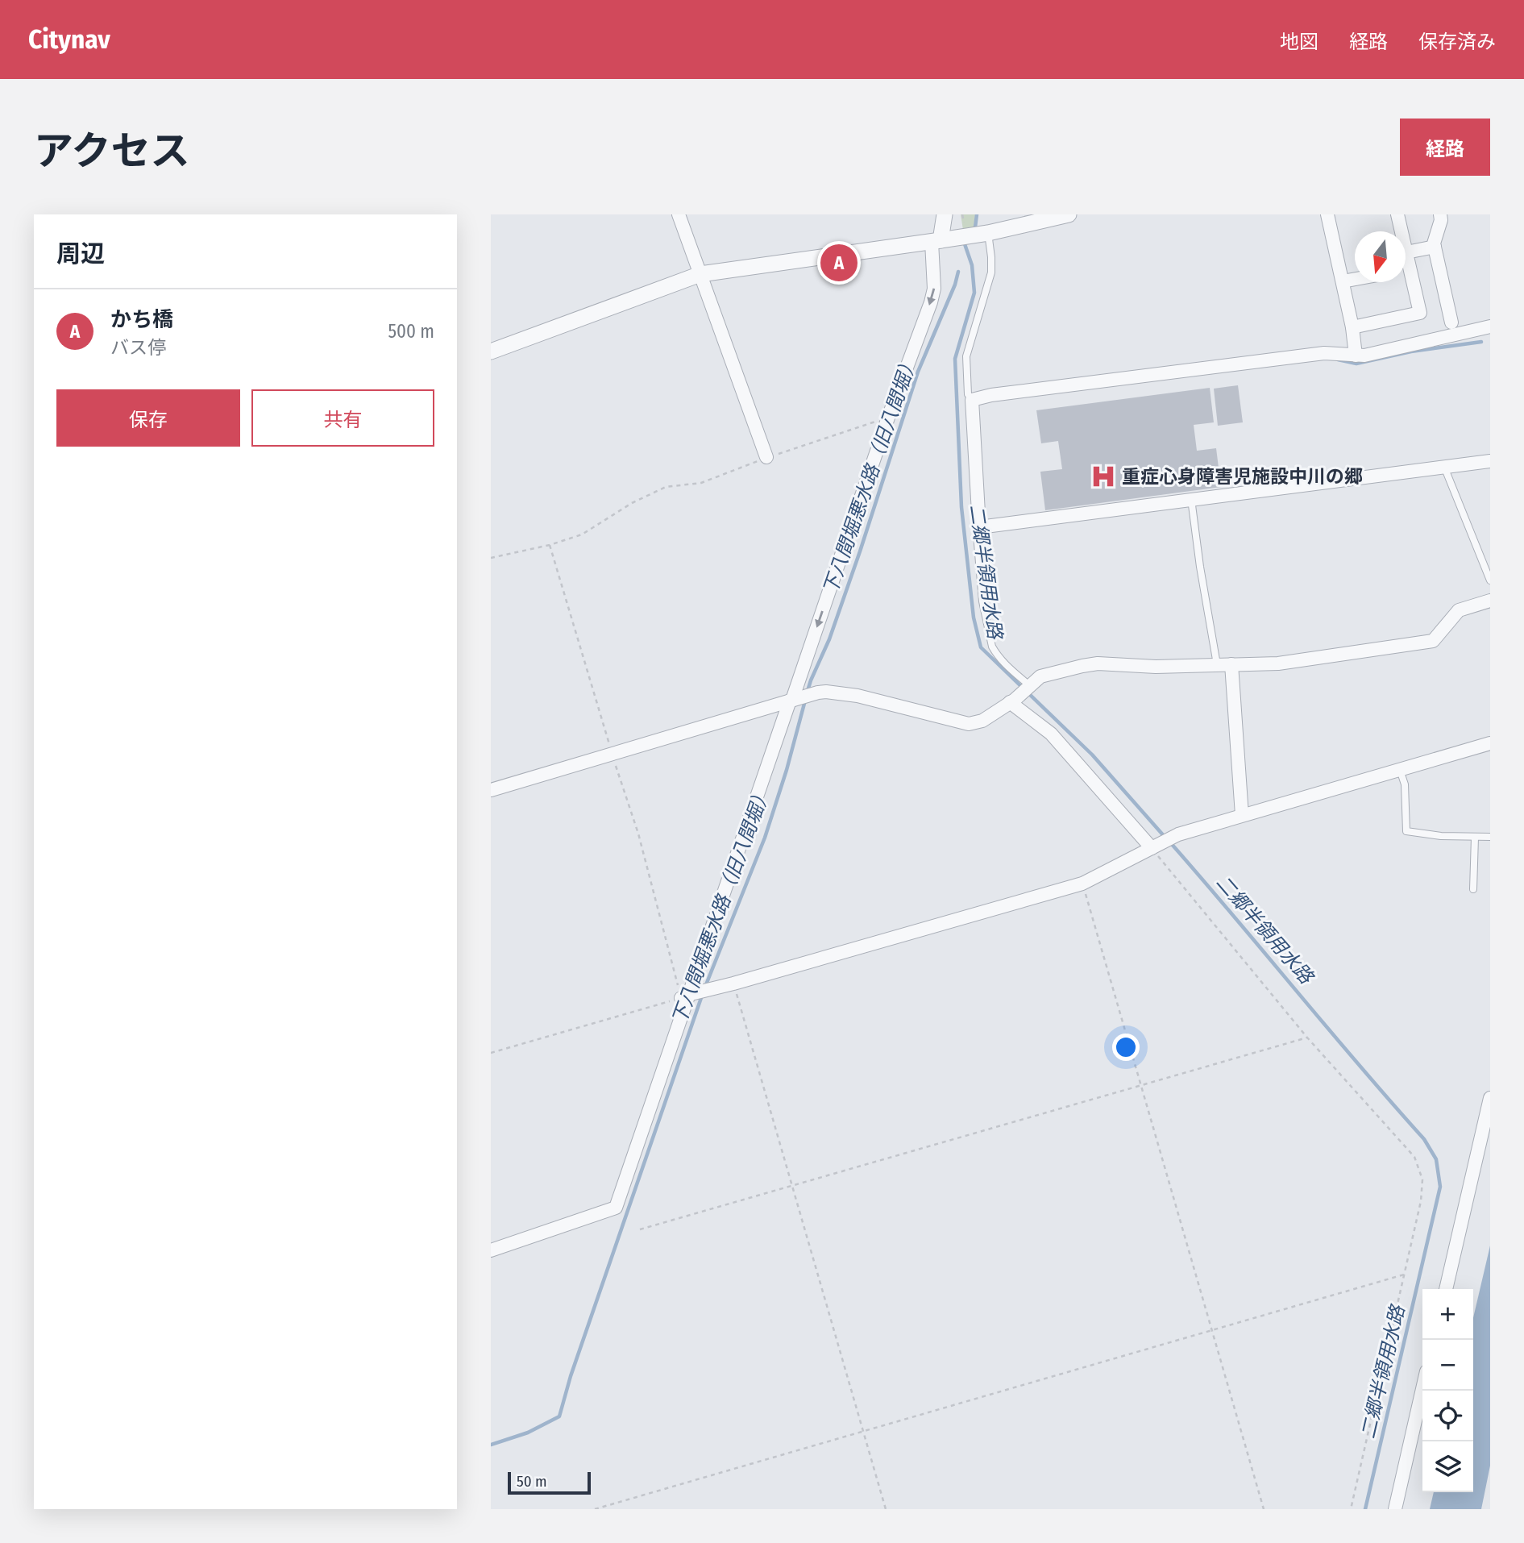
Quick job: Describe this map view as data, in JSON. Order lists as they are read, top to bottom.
{
  "water": ["下八間堀悪水路（旧八間堀）", "二郷半領用水路"],
  "places": {
    "hospital": ["重症心身障害児施設中川の郷"]
  },
  "scale_bar": "50 m",
  "north": "bottom",
  "page": {
    "header": "Citynav",
    "nav": ["地図", "経路", "保存済み"],
    "title": "アクセス",
    "buttons": [
      "経路",
      ["保存", "共有"]
    ],
    "heading": "周辺",
    "pins": "A",
    "list": [
      {
        "mark": "A",
        "name": "かち橋",
        "note": "バス停",
        "value": "500 m"
      }
    ],
    "map_buttons": ["+", "−"],
    "scale": "50 m"
  }
}
